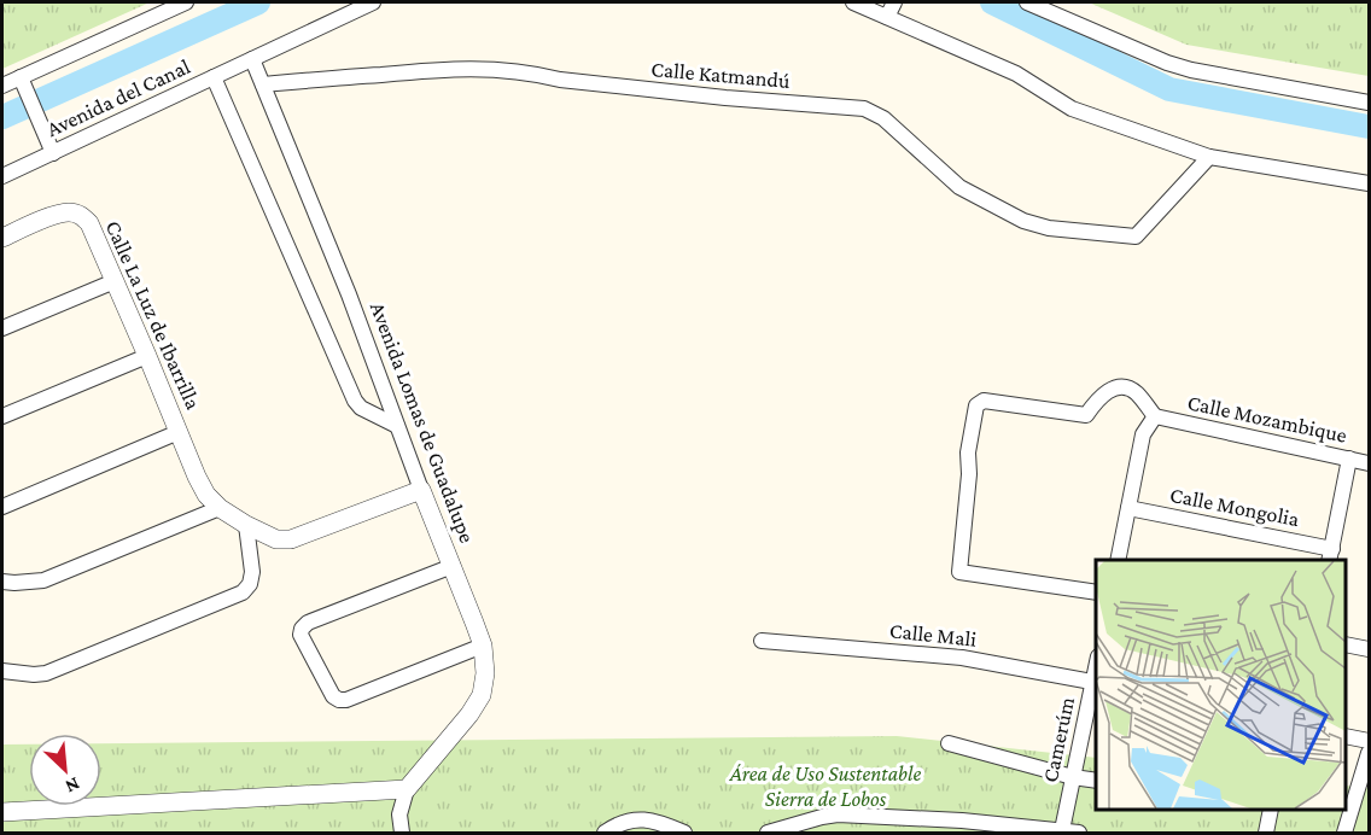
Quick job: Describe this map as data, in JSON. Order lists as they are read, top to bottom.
{
  "streets": {
    "street": [
      "Calle Katmandú",
      "Avenida del Canal",
      "Calle La Luz de Ibarrilla",
      "Calle Mozambique",
      "Avenida Lomas de Guadalupe",
      "Calle Mongolia",
      "Calle Mali",
      "Camerúm"
    ]
  },
  "crossings": [
    ["Calle Katmandú", "Avenida Lomas de Guadalupe"],
    ["Avenida del Canal", "Avenida Lomas de Guadalupe"],
    ["Calle Mali", "Camerúm"]
  ],
  "parks": ["Área de Uso Sustentable Sierra de Lobos"],
  "north": "bottom right"
}
